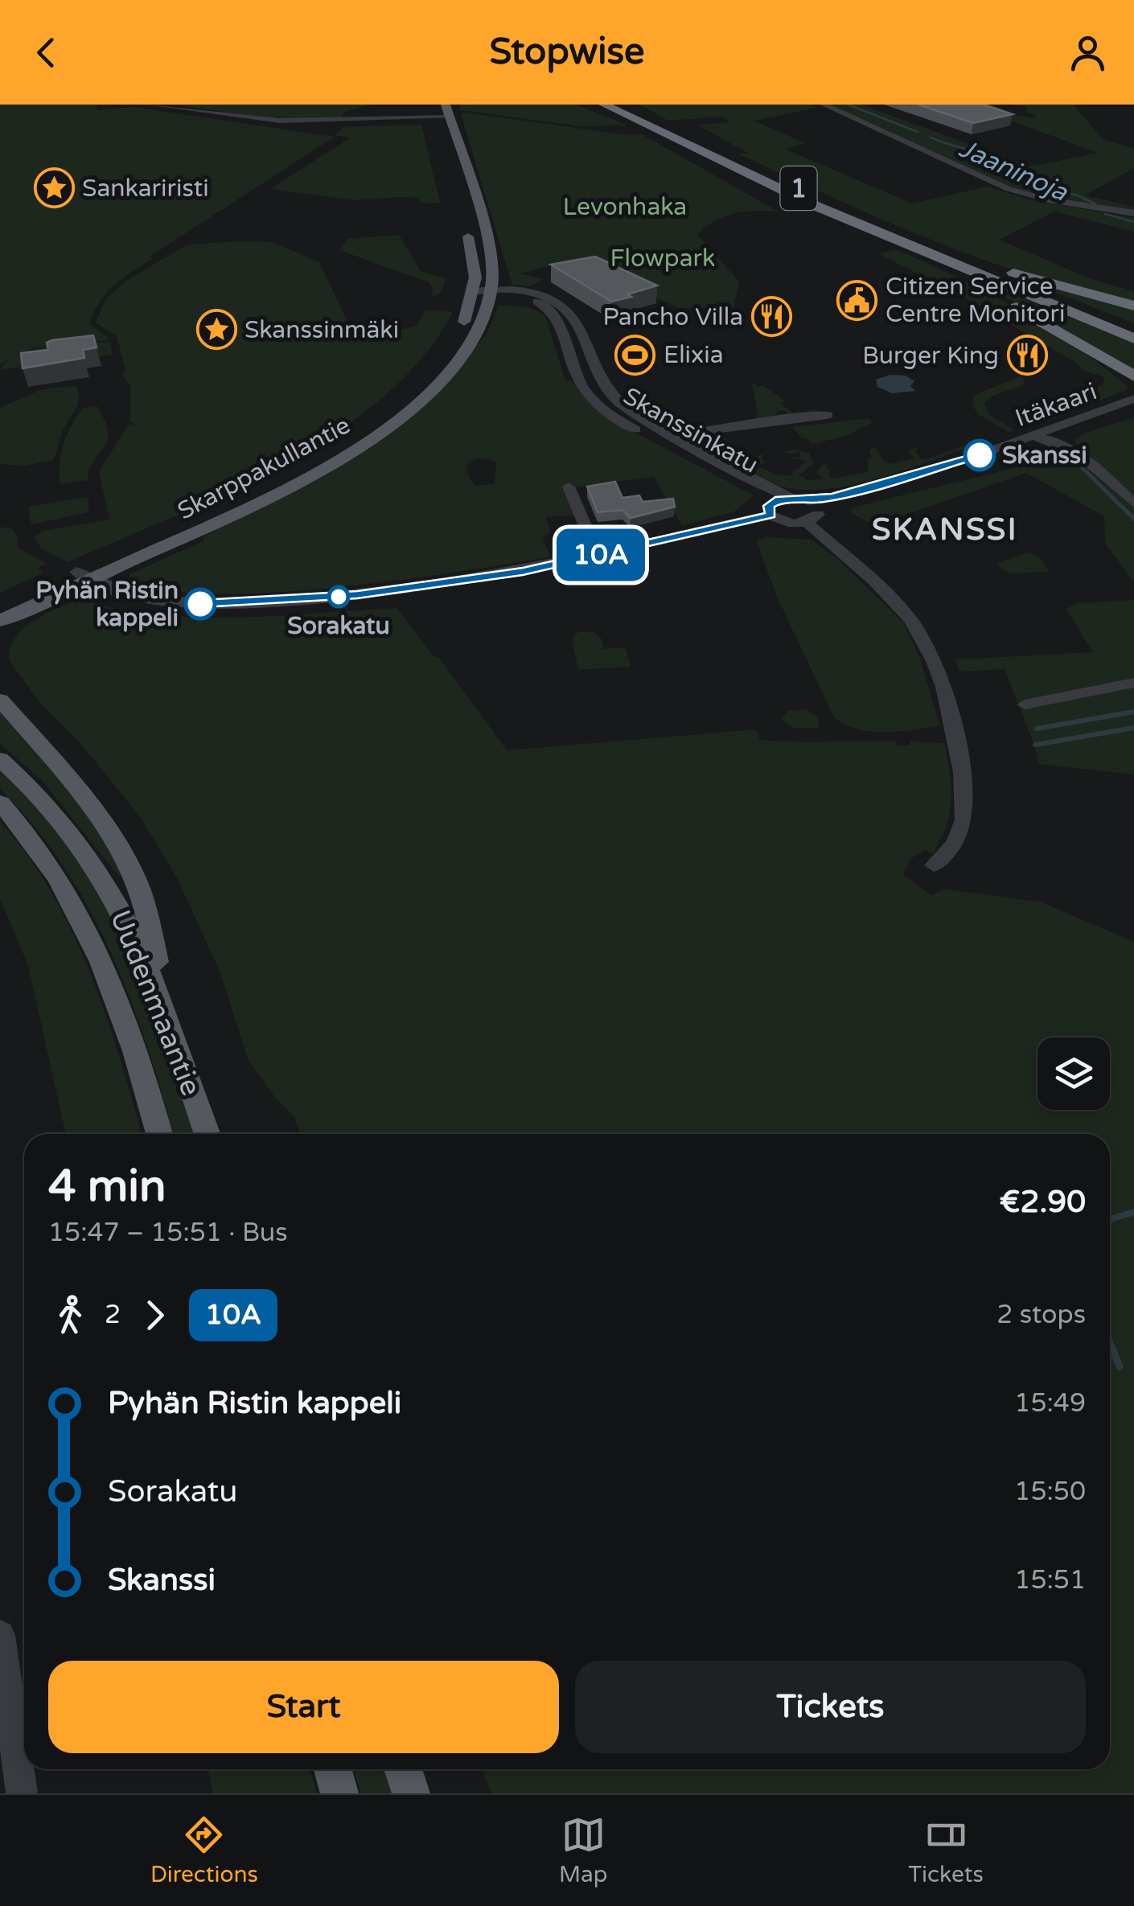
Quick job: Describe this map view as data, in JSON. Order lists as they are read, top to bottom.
{
  "streets": {
    "highway": ["1"],
    "main road": ["Skarppakullantie", "Uudenmaantie"],
    "street": ["Itäkaari", "Skanssinkatu"]
  },
  "crossings": [
    ["Skanssinkatu", "Skarppakullantie"]
  ],
  "districts": ["SKANSSI"],
  "water": ["Jaaninoja"],
  "parks": ["Levonhaka", "Flowpark"],
  "places": {
    "place": ["Sankariristi", "Skanssinmäki"],
    "public building": ["Citizen Service Centre Monitori"],
    "restaurant": ["Pancho Villa", "Burger King"],
    "sports": ["Elixia"],
    "other": ["Skanssi", "Sorakatu", "Pyhän Ristin kappeli"]
  },
  "lines": ["bus line 10A"],
  "page": {
    "header": "Stopwise",
    "on_map": "10A",
    "heading": ["4 min", "15:47 – 15:51 · Bus", "€2.90"],
    "legs": ["2", "10A", "2 stops"],
    "list": [
      {
        "name": "Pyhän Ristin kappeli",
        "value": "15:49"
      },
      {
        "name": "Sorakatu",
        "value": "15:50"
      },
      {
        "name": "Skanssi",
        "value": "15:51"
      }
    ],
    "buttons": ["Start", "Tickets"],
    "tabs": ["Directions", "Map", "Tickets"]
  }
}
